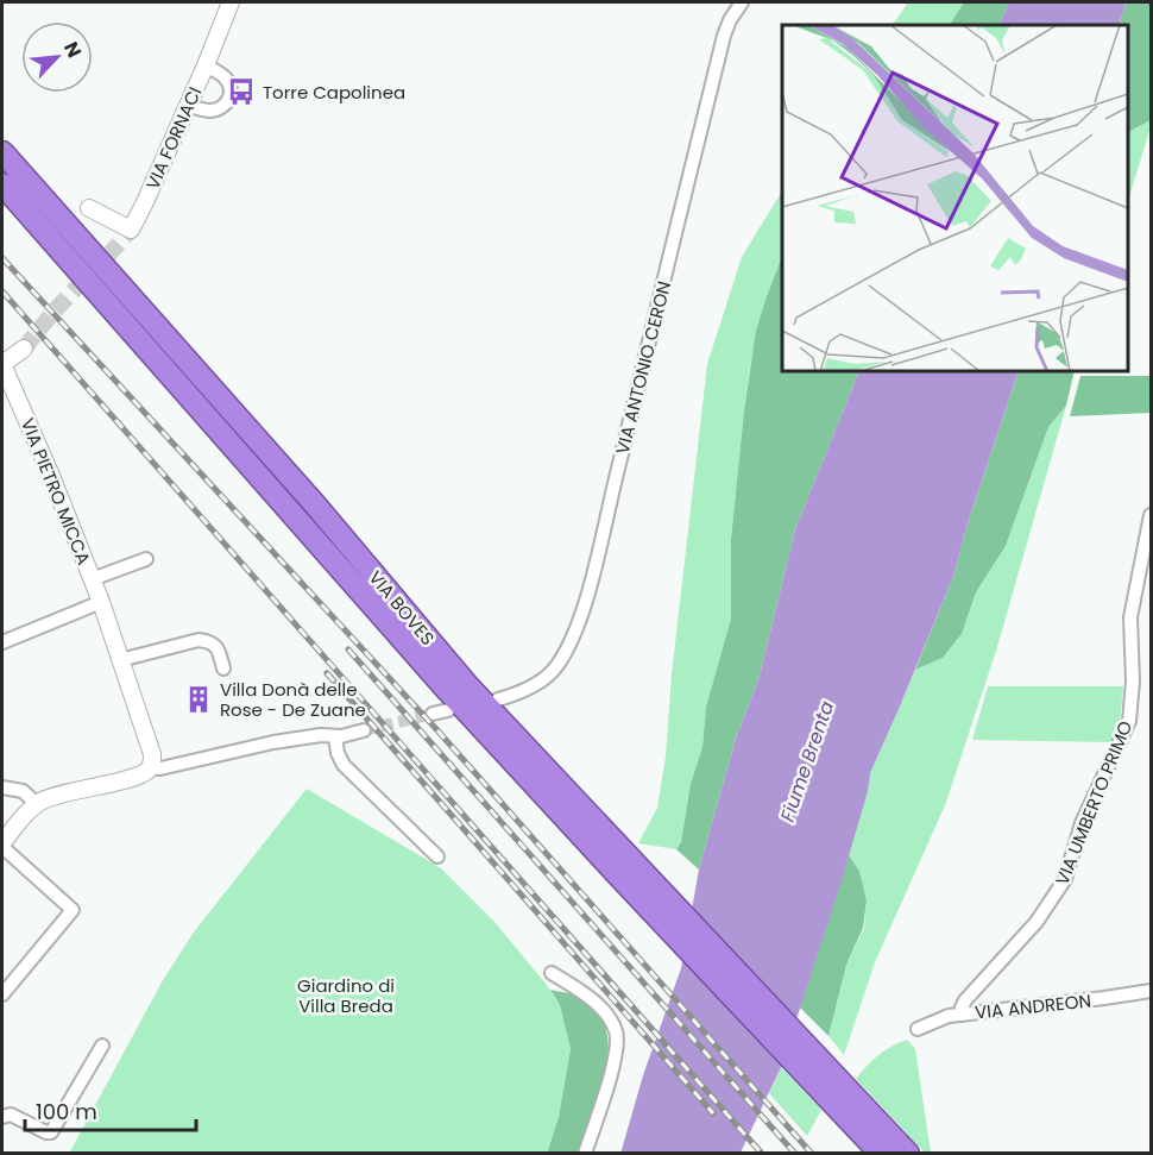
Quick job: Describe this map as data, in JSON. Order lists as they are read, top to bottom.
{
  "streets": {
    "highway": ["VIA BOVES"],
    "street": [
      "VIA FORNACI",
      "VIA ANTONIO CERON",
      "VIA PIETRO MICCA",
      "VIA UMBERTO PRIMO",
      "VIA ANDREON"
    ]
  },
  "crossings": [
    ["VIA UMBERTO PRIMO", "VIA ANDREON"]
  ],
  "water": ["Fiume Brenta"],
  "parks": ["Giardino di Villa Breda"],
  "places": {
    "bus stop": ["Torre Capolinea"],
    "building": ["Villa Donà delle Rose - De Zuane"]
  },
  "scale_bar": "100 m",
  "north": "top right"
}
